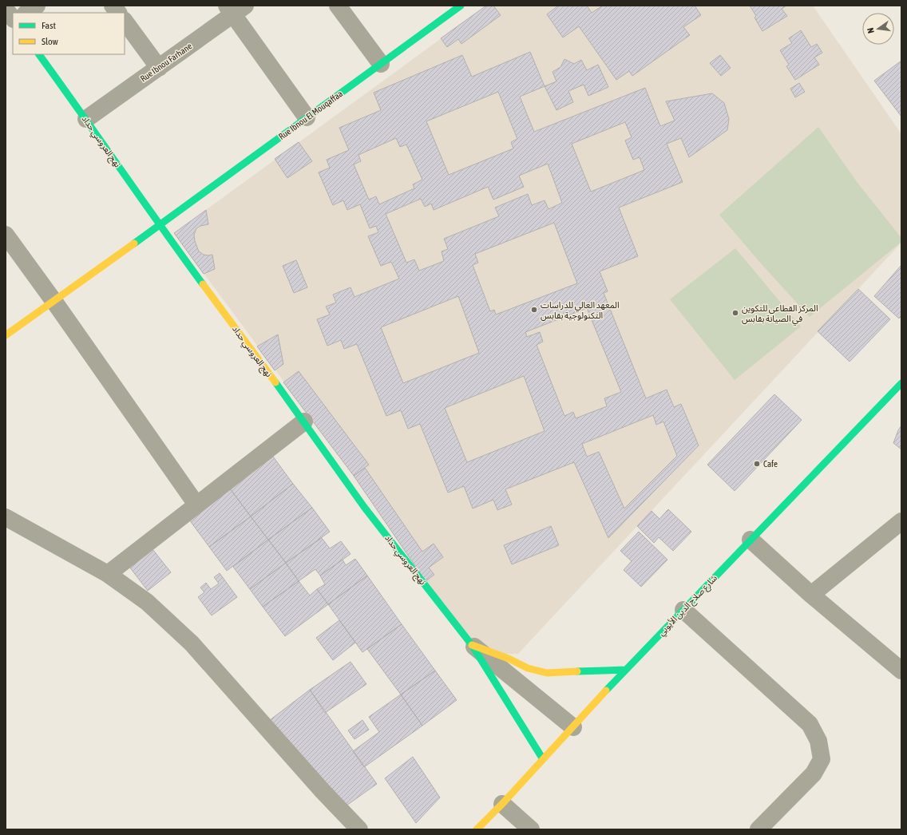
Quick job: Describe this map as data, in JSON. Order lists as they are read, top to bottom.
{
  "streets": {
    "street": [
      "Rue Ibnou Farhane",
      "Rue Ibnou El Mouqaffaa",
      "نهج العروسي حداد",
      "شارع صلاح الدين الأيوبي"
    ]
  },
  "crossings": [
    ["Rue Ibnou Farhane", "نهج العروسي حداد"],
    ["Rue Ibnou El Mouqaffaa", "نهج العروسي حداد"],
    ["نهج العروسي حداد", "شارع صلاح الدين الأيوبي"]
  ],
  "places": ["المعهد العالي للدراسات التكنولوجية بقابس", "المركز القطاعى للتكوين في الصيانة بقابس", "Cafe"],
  "legend": ["Fast", "Slow"],
  "north": "left"
}
